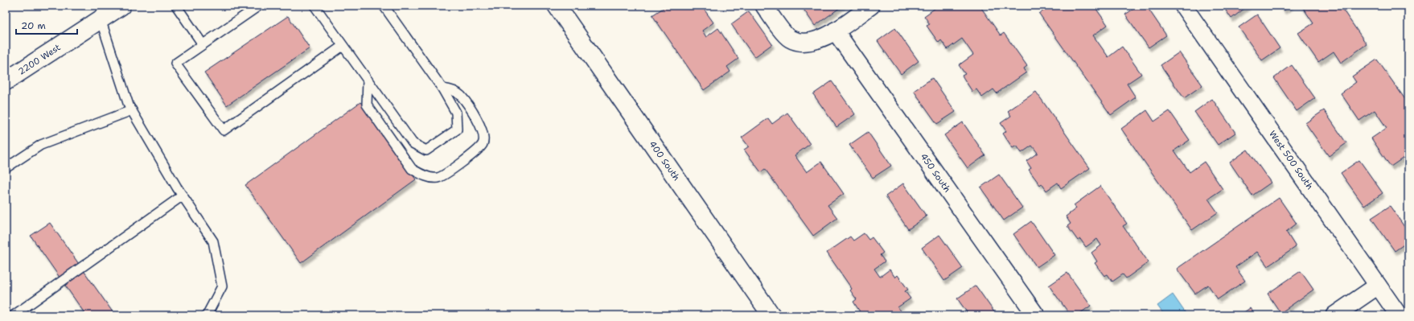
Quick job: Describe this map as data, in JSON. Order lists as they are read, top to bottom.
{
  "streets": {
    "main road": ["2200 West", "400 South"],
    "street": ["West 500 South", "450 South"]
  },
  "scale_bar": "20 m"
}
